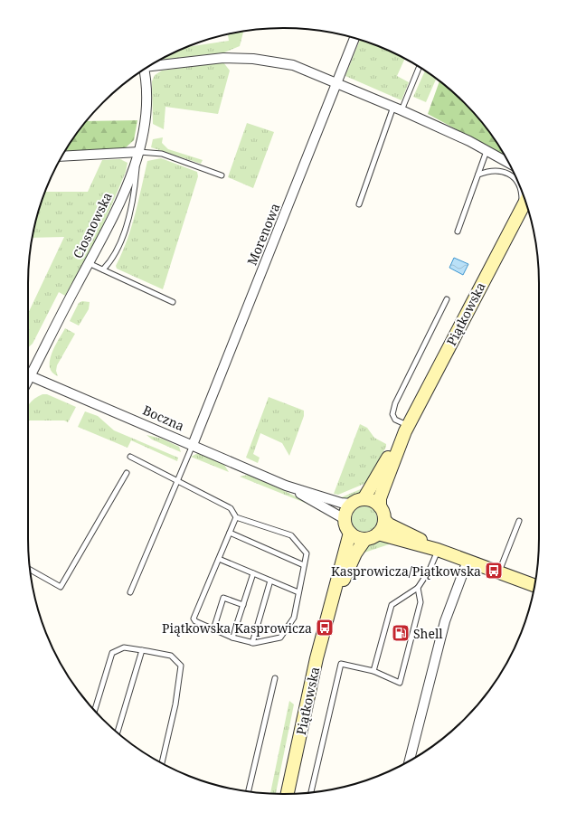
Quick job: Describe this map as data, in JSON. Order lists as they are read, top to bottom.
{
  "streets": {
    "main road": ["Piątkowska"],
    "street": ["Ciosnowska", "Morenowa", "Boczna"]
  },
  "crossings": [
    ["Morenowa", "Boczna"],
    ["Piątkowska", "Boczna"]
  ],
  "places": {
    "bus stop": ["Kasprowicza/Piątkowska", "Piątkowska/Kasprowicza"],
    "fuel station": ["Shell"]
  }
}
